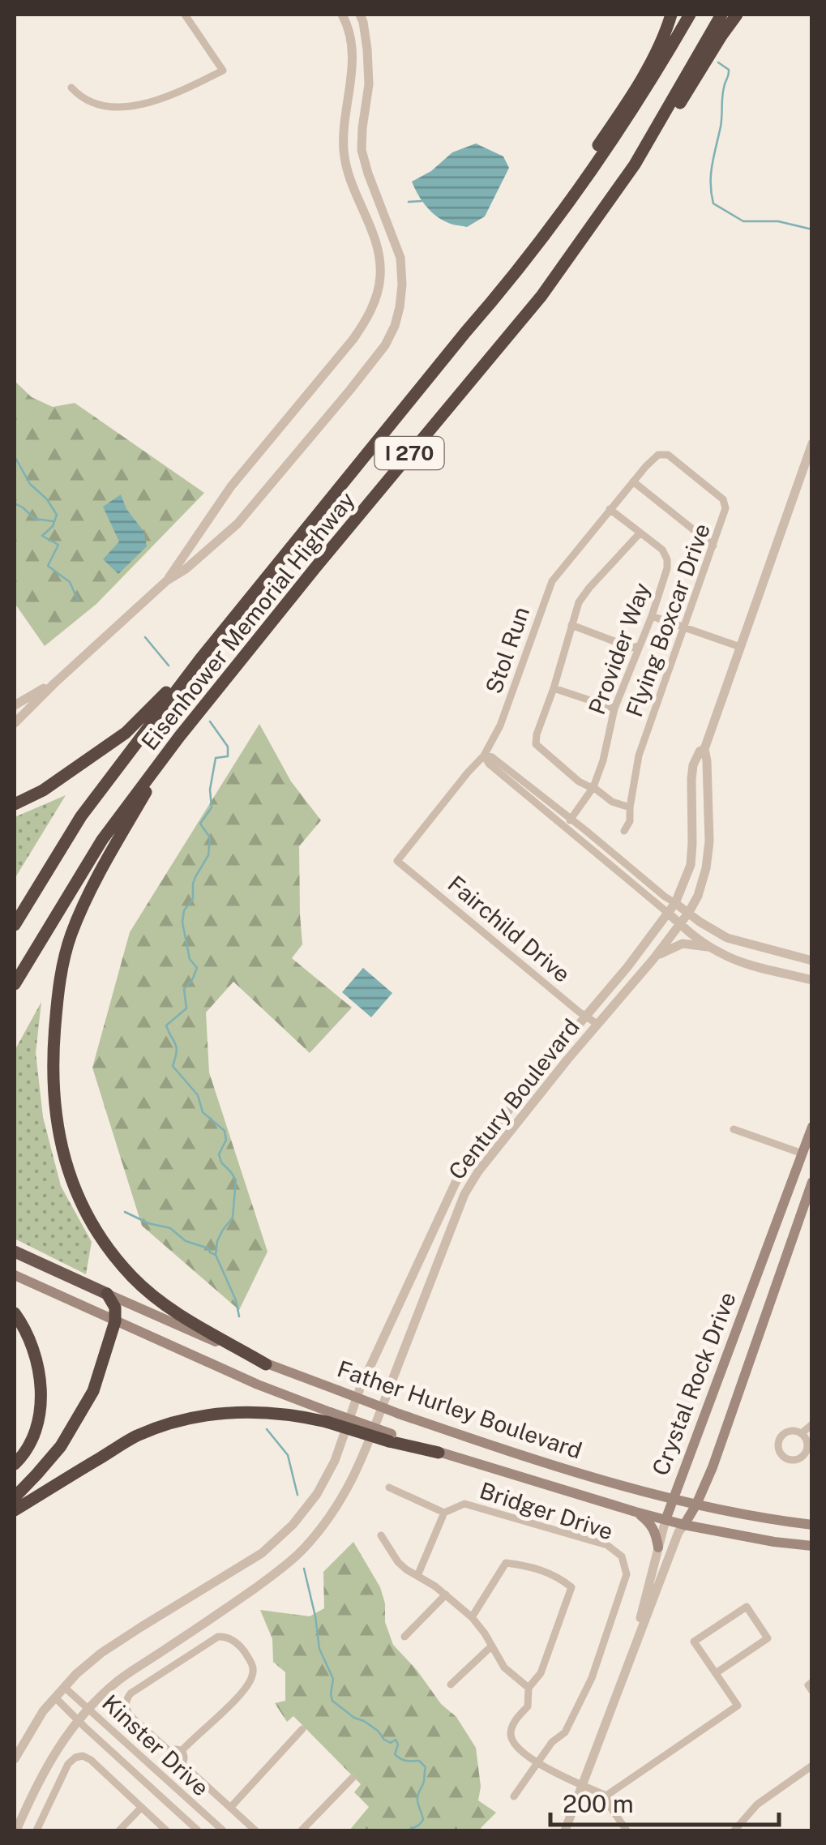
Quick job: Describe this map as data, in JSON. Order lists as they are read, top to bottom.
{
  "streets": {
    "highway": ["I 270", "Eisenhower Memorial Highway"],
    "main road": ["Crystal Rock Drive", "Father Hurley Boulevard"],
    "street": [
      "Flying Boxcar Drive",
      "Provider Way",
      "Stol Run",
      "Fairchild Drive",
      "Century Boulevard",
      "Bridger Drive",
      "Kinster Drive"
    ]
  },
  "crossings": [
    ["Flying Boxcar Drive", "Stol Run"],
    ["Provider Way", "Stol Run"],
    ["Stol Run", "Fairchild Drive"],
    ["Fairchild Drive", "Century Boulevard"],
    ["Century Boulevard", "Kinster Drive"],
    ["Crystal Rock Drive", "Father Hurley Boulevard"]
  ],
  "scale_bar": "200 m"
}
